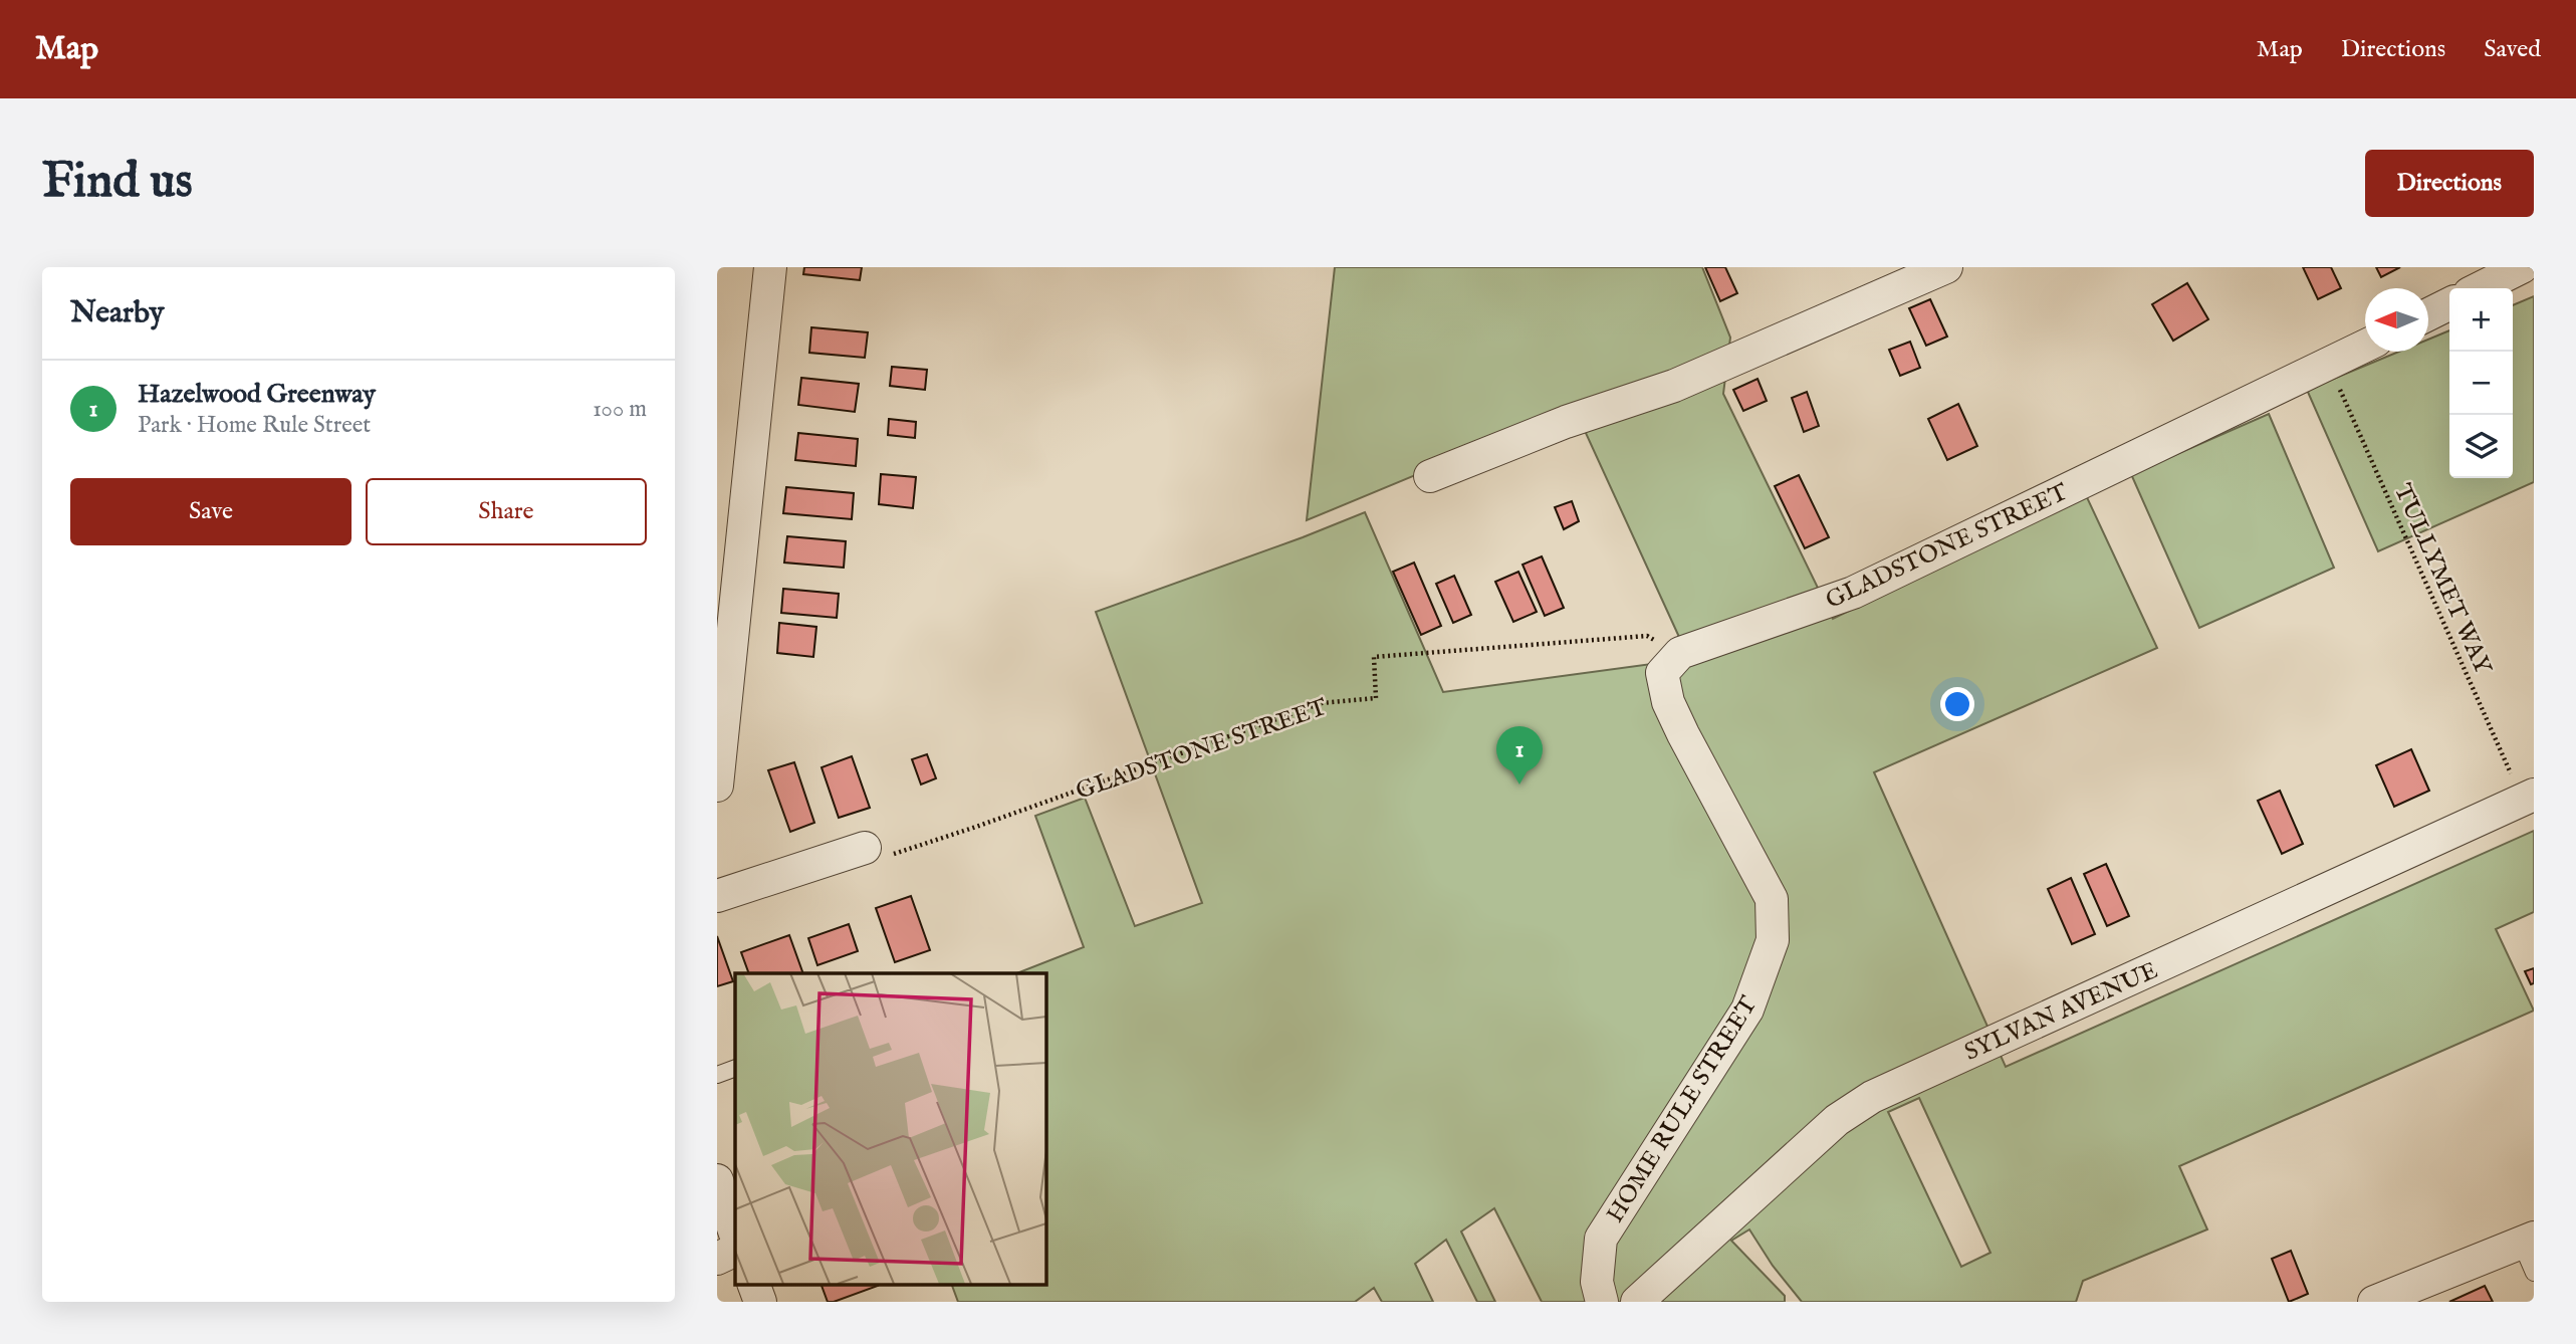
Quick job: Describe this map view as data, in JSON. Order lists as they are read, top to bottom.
{
  "streets": {
    "street": ["GLADSTONE STREET", "SYLVAN AVENUE", "HOME RULE STREET"],
    "path": ["TULLYMET WAY"]
  },
  "crossings": [
    ["GLADSTONE STREET", "HOME RULE STREET"],
    ["TULLYMET WAY", "SYLVAN AVENUE"]
  ],
  "north": "left",
  "page": {
    "header": "Map",
    "nav": ["Map", "Directions", "Saved"],
    "buttons": [
      "Directions",
      ["Save", "Share"]
    ],
    "title": "Find us",
    "heading": "Nearby",
    "map_buttons": ["+", "−"],
    "list": [
      {
        "mark": "1",
        "name": "Hazelwood Greenway",
        "note": "Park · Home Rule Street",
        "value": "100 m"
      }
    ],
    "pins": "1"
  }
}
